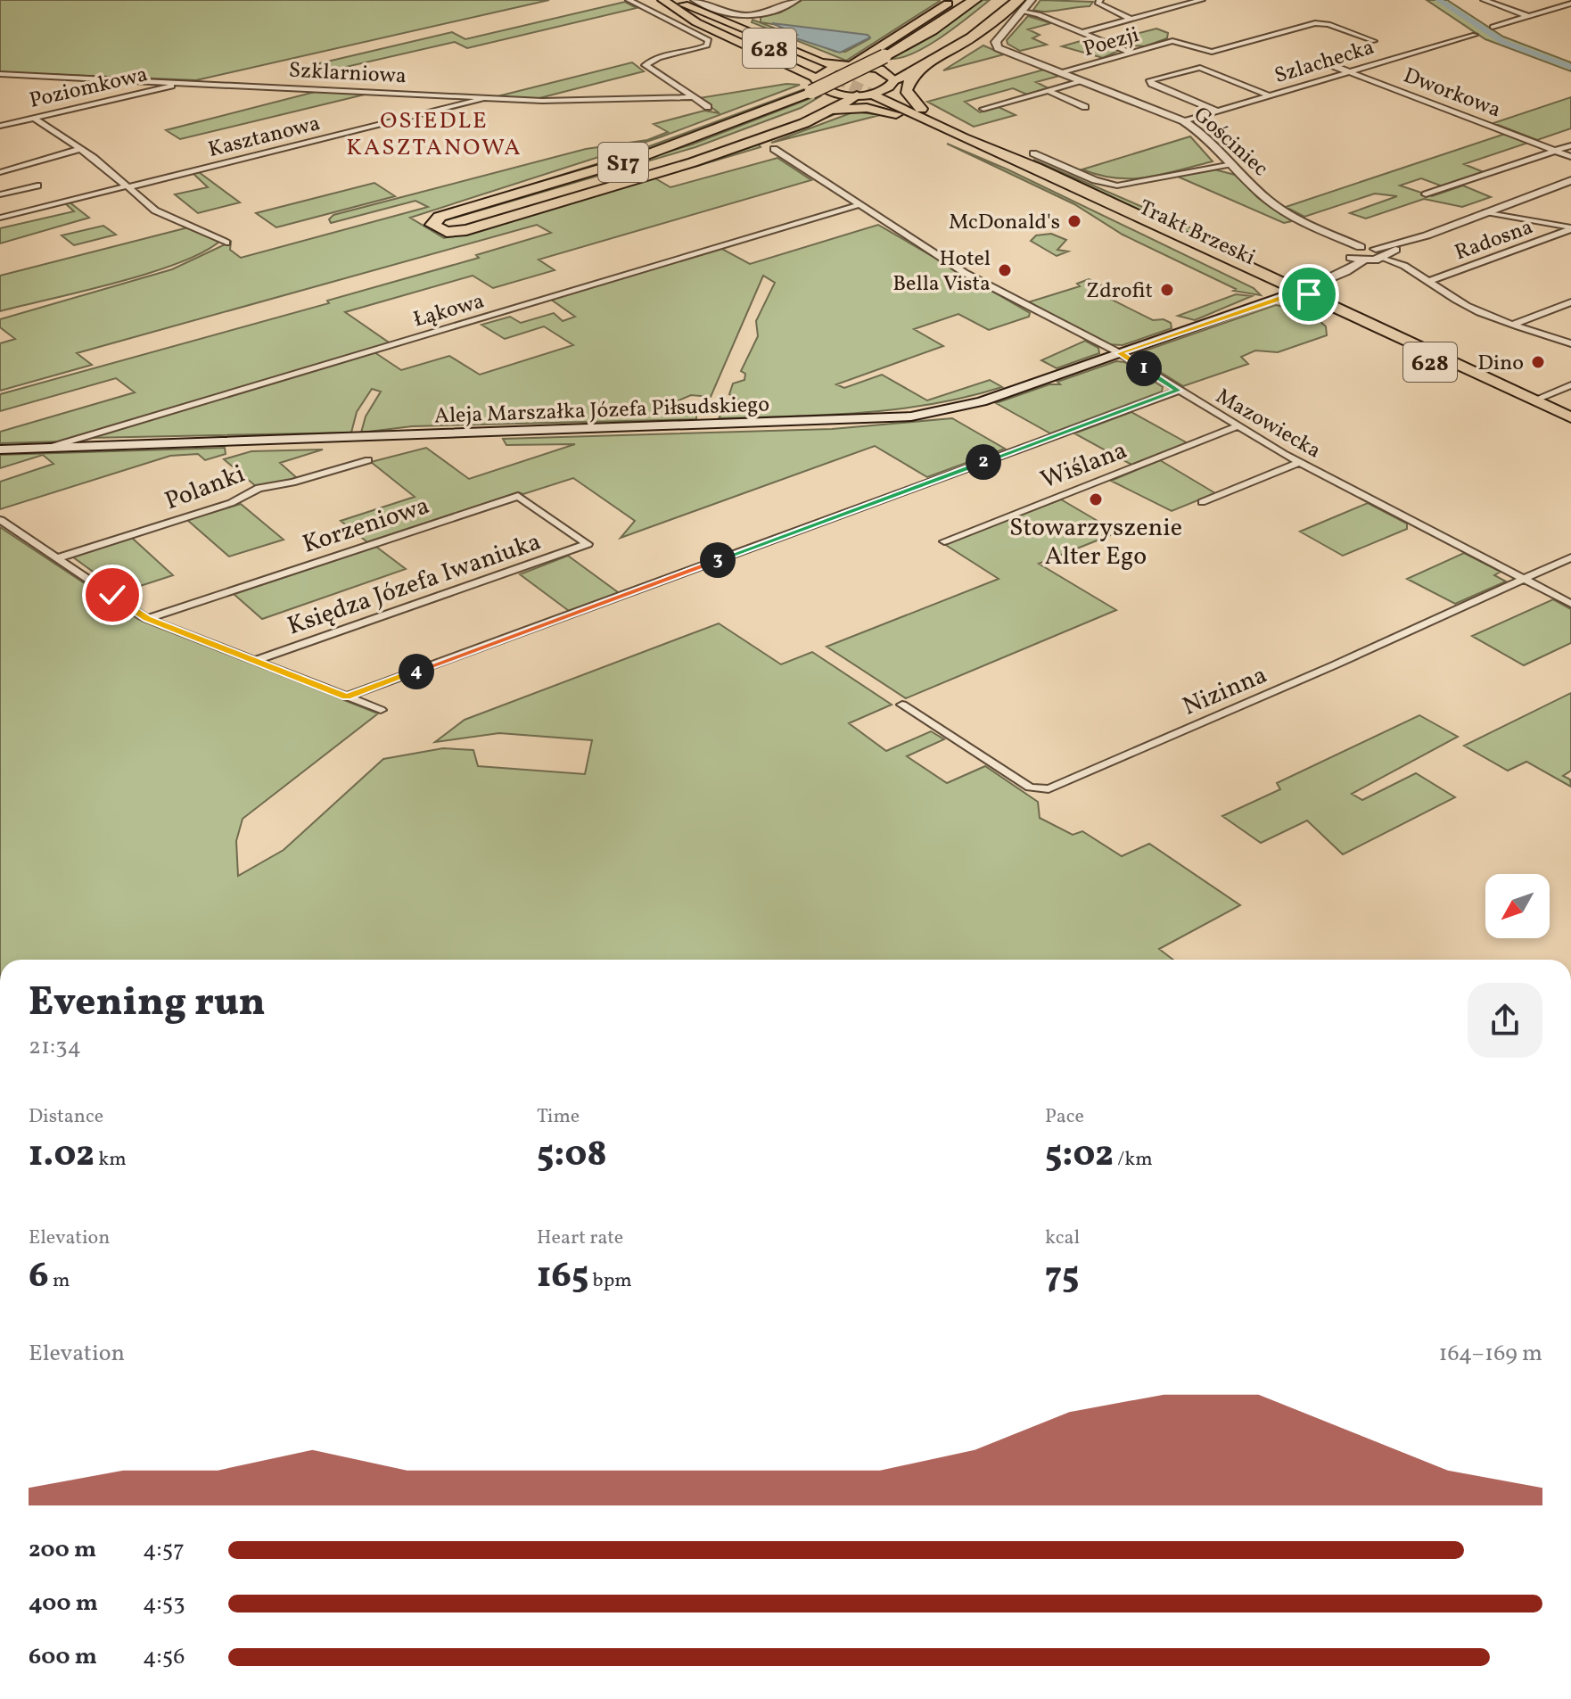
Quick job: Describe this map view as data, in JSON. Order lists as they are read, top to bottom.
{
  "streets": {
    "highway": ["S17"],
    "main road": ["628", "Trakt Brzeski", "Aleja Marszałka Józefa Piłsudskiego"],
    "street": [
      "Poezji",
      "Szlachecka",
      "Szklarniowa",
      "Poziomkowa",
      "Dworkowa",
      "Kasztanowa",
      "Gościniec",
      "Radosna",
      "Łąkowa",
      "Mazowiecka",
      "Wiślana",
      "Polanki",
      "Korzeniowa",
      "Księdza Józefa Iwaniuka",
      "Nizinna"
    ]
  },
  "crossings": [
    ["Poezji", "Gościniec"],
    ["Szlachecka", "Dworkowa"],
    ["Szlachecka", "Gościniec"],
    ["Szklarniowa", "Poziomkowa"],
    ["Szklarniowa", "Kasztanowa"],
    ["Trakt Brzeski", "Aleja Marszałka Józefa Piłsudskiego"],
    ["Łąkowa", "Aleja Marszałka Józefa Piłsudskiego"],
    ["Łąkowa", "Mazowiecka"],
    ["Aleja Marszałka Józefa Piłsudskiego", "Mazowiecka"],
    ["Mazowiecka", "Wiślana"],
    ["Mazowiecka", "Nizinna"],
    ["Korzeniowa", "Księdza Józefa Iwaniuka"]
  ],
  "districts": ["OSIEDLE KASZTANOWA"],
  "places": [
    "McDonald's",
    "Hotel Bella Vista",
    "Zdrofit",
    "Dino",
    "Stowarzyszenie Alter Ego"
  ],
  "north": "bottom left",
  "page": {
    "pins": [
      "1",
      "2",
      "3",
      "4"
    ],
    "heading": ["Evening run", "21:34"],
    "stats": [
      ["Distance", "1.02 km"],
      ["Time", "5:08"],
      ["Pace", "5:02 /km"],
      ["Elevation", "6 m"],
      ["Heart rate", "165 bpm"],
      ["kcal", "75"]
    ],
    "chart": ["Elevation", "164–169 m"],
    "list": [
      {
        "name": "200 m",
        "note": "4:57"
      },
      {
        "name": "400 m",
        "note": "4:53"
      },
      {
        "name": "600 m",
        "note": "4:56"
      }
    ]
  }
}
